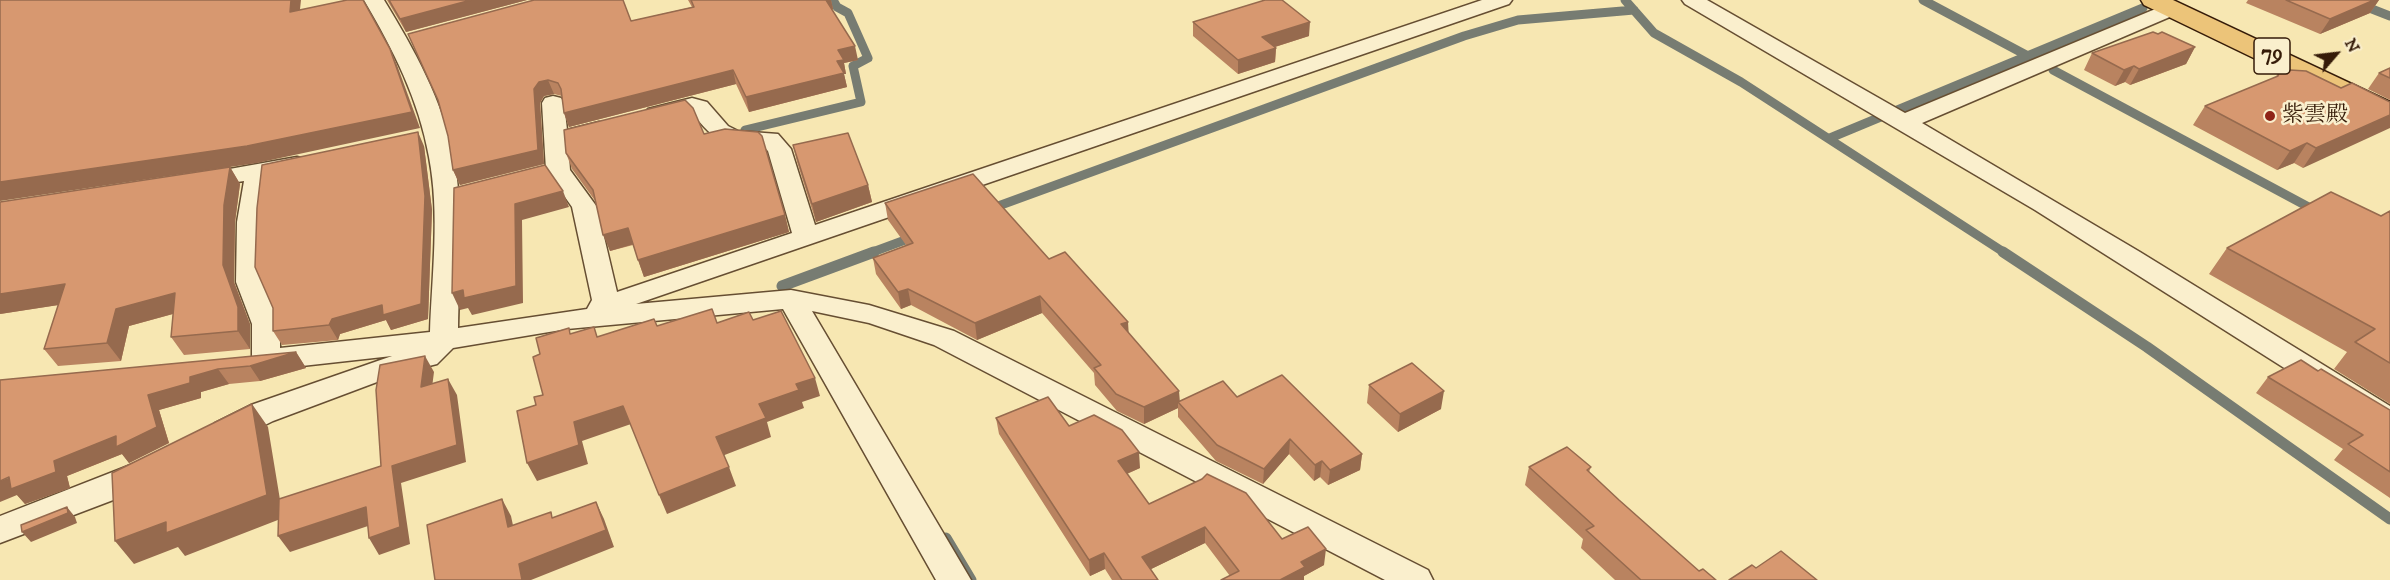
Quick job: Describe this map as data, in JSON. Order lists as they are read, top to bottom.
{
  "streets": {
    "main road": ["79"]
  },
  "places": ["紫雲殿"],
  "north": "top right"
}
